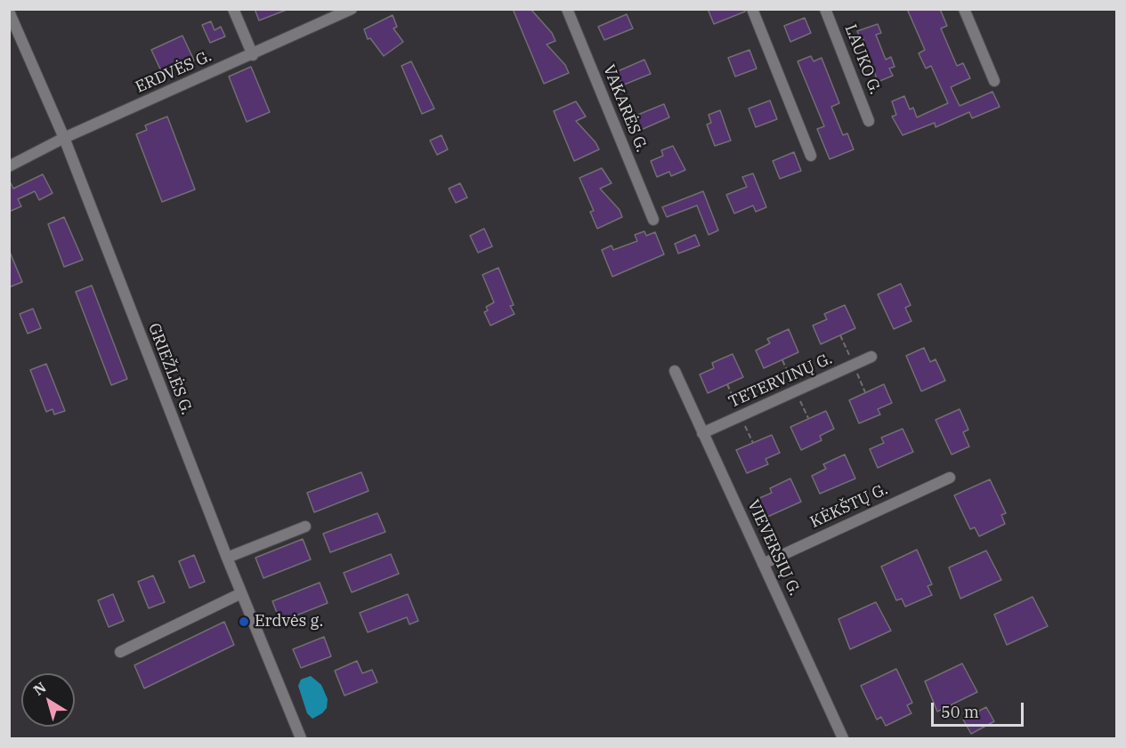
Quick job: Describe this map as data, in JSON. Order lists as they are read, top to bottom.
{
  "streets": {
    "street": [
      "LAUKO G.",
      "ERDVĖS G.",
      "VAKARĖS G.",
      "GRIEŽLĖS G.",
      "TETERVINŲ G.",
      "KĖKŠTŲ G.",
      "VIEVERSIŲ G."
    ]
  },
  "crossings": [
    ["ERDVĖS G.", "GRIEŽLĖS G."],
    ["TETERVINŲ G.", "VIEVERSIŲ G."],
    ["KĖKŠTŲ G.", "VIEVERSIŲ G."]
  ],
  "places": ["Erdvės g."],
  "scale_bar": "50 m",
  "north": "top left"
}
